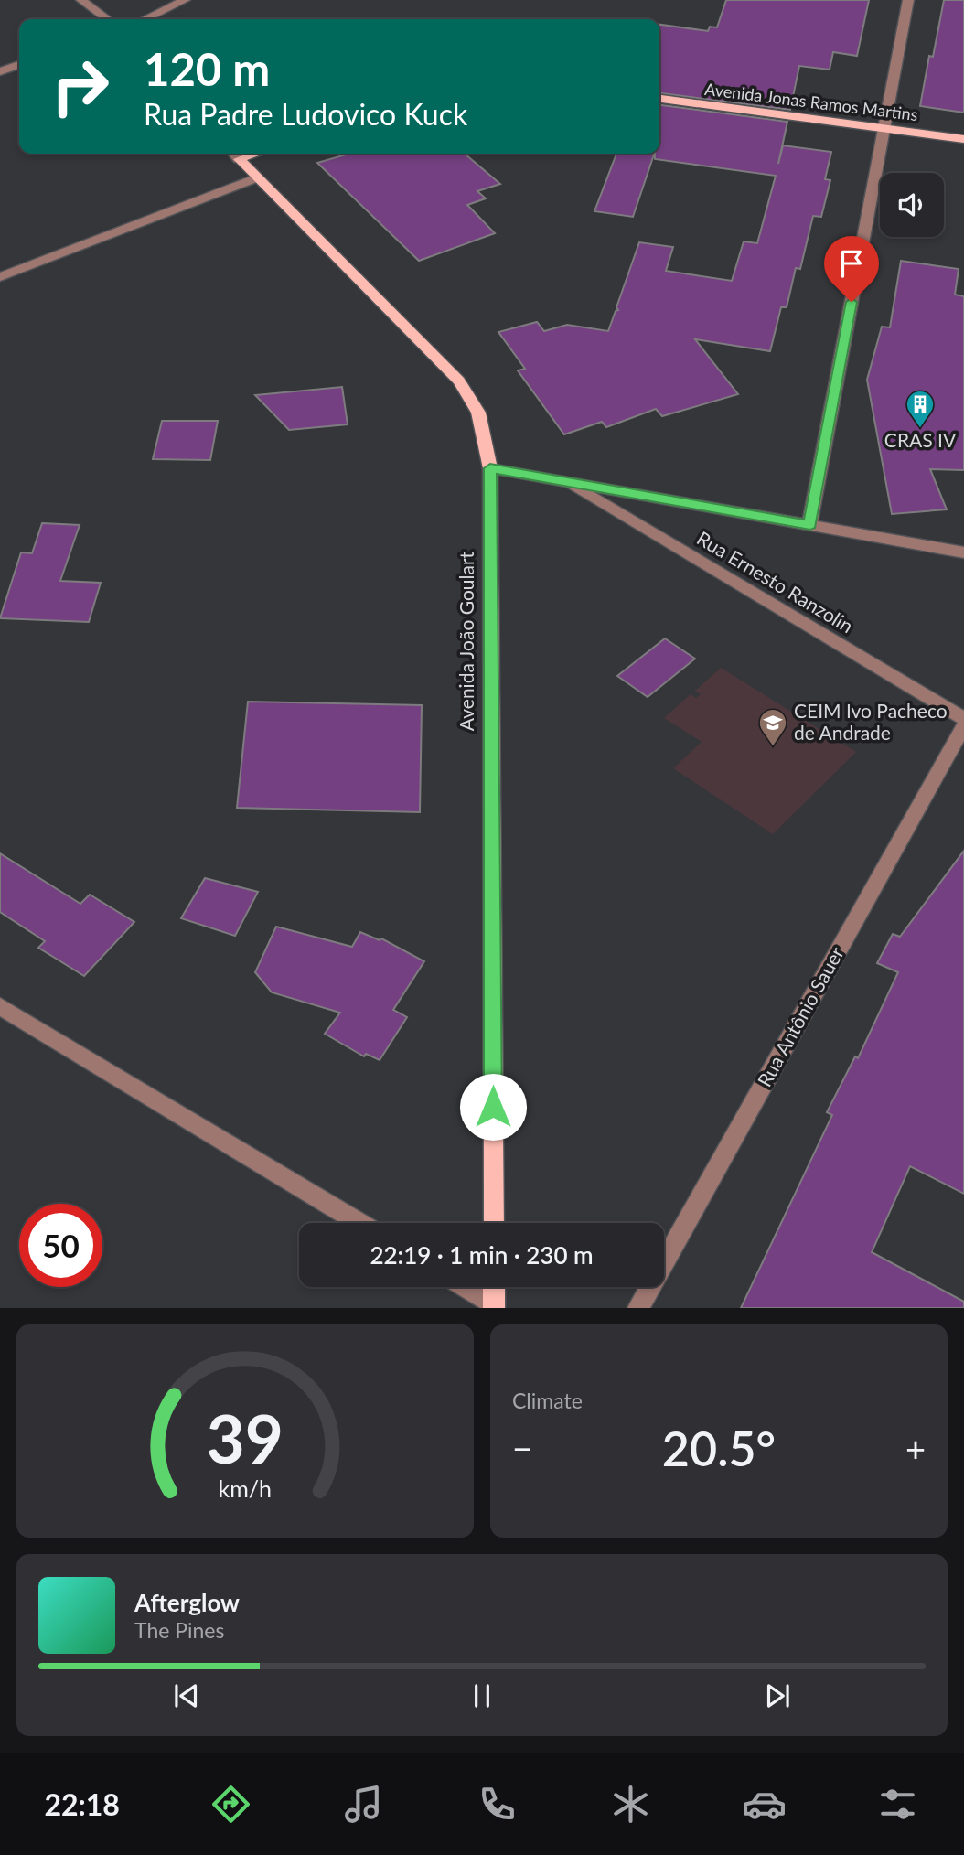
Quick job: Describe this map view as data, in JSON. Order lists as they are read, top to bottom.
{
  "streets": {
    "main road": ["Avenida Jonas Ramos Martins", "Avenida João Goulart"],
    "street": ["Rua Ernesto Ranzolin", "Rua Antônio Sauer"]
  },
  "places": {
    "building": ["CRAS IV"],
    "school or university": ["CEIM Ivo Pacheco de Andrade"]
  },
  "page": {
    "turn": ["120 m", "Rua Padre Ludovico Kuck"],
    "limit": "50",
    "trip": "22:19 · 1 min · 230 m",
    "tile": "Climate",
    "heat": ["−", "20.5°", "+"],
    "song": ["Afterglow", "The Pines"],
    "tabs": "22:18",
    "gauge": ["39", "km/h"]
  }
}
